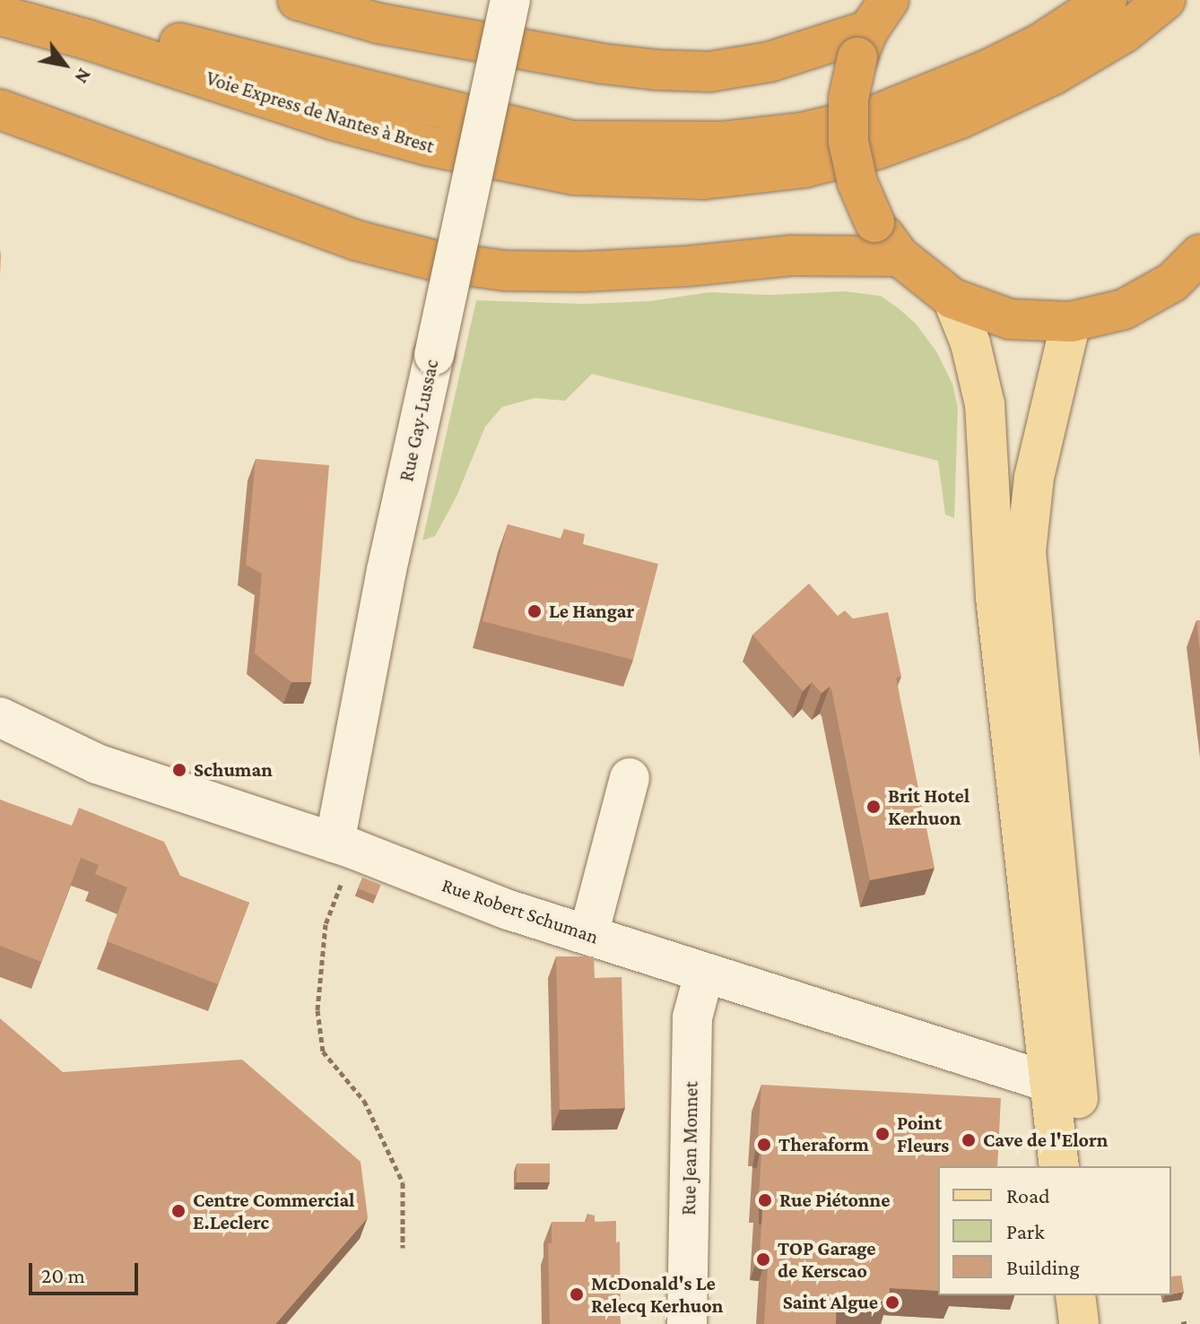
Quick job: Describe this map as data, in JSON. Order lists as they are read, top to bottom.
{
  "streets": {
    "highway": ["Voie Express de Nantes à Brest"],
    "street": ["Rue Gay-Lussac", "Rue Robert Schuman", "Rue Jean Monnet"]
  },
  "crossings": [
    ["Rue Gay-Lussac", "Rue Robert Schuman"],
    ["Rue Robert Schuman", "Rue Jean Monnet"]
  ],
  "places": [
    "Le Hangar",
    "Schuman",
    "Brit Hotel Kerhuon",
    "Point Fleurs",
    "Cave de l'Elorn",
    "Theraform",
    "Rue Piétonne",
    "Centre Commercial E.Leclerc",
    "TOP Garage de Kerscao",
    "McDonald's Le Relecq Kerhuon",
    "Saint Algue"
  ],
  "legend": ["Road", "Park", "Building"],
  "scale_bar": "20 m",
  "north": "bottom right"
}
